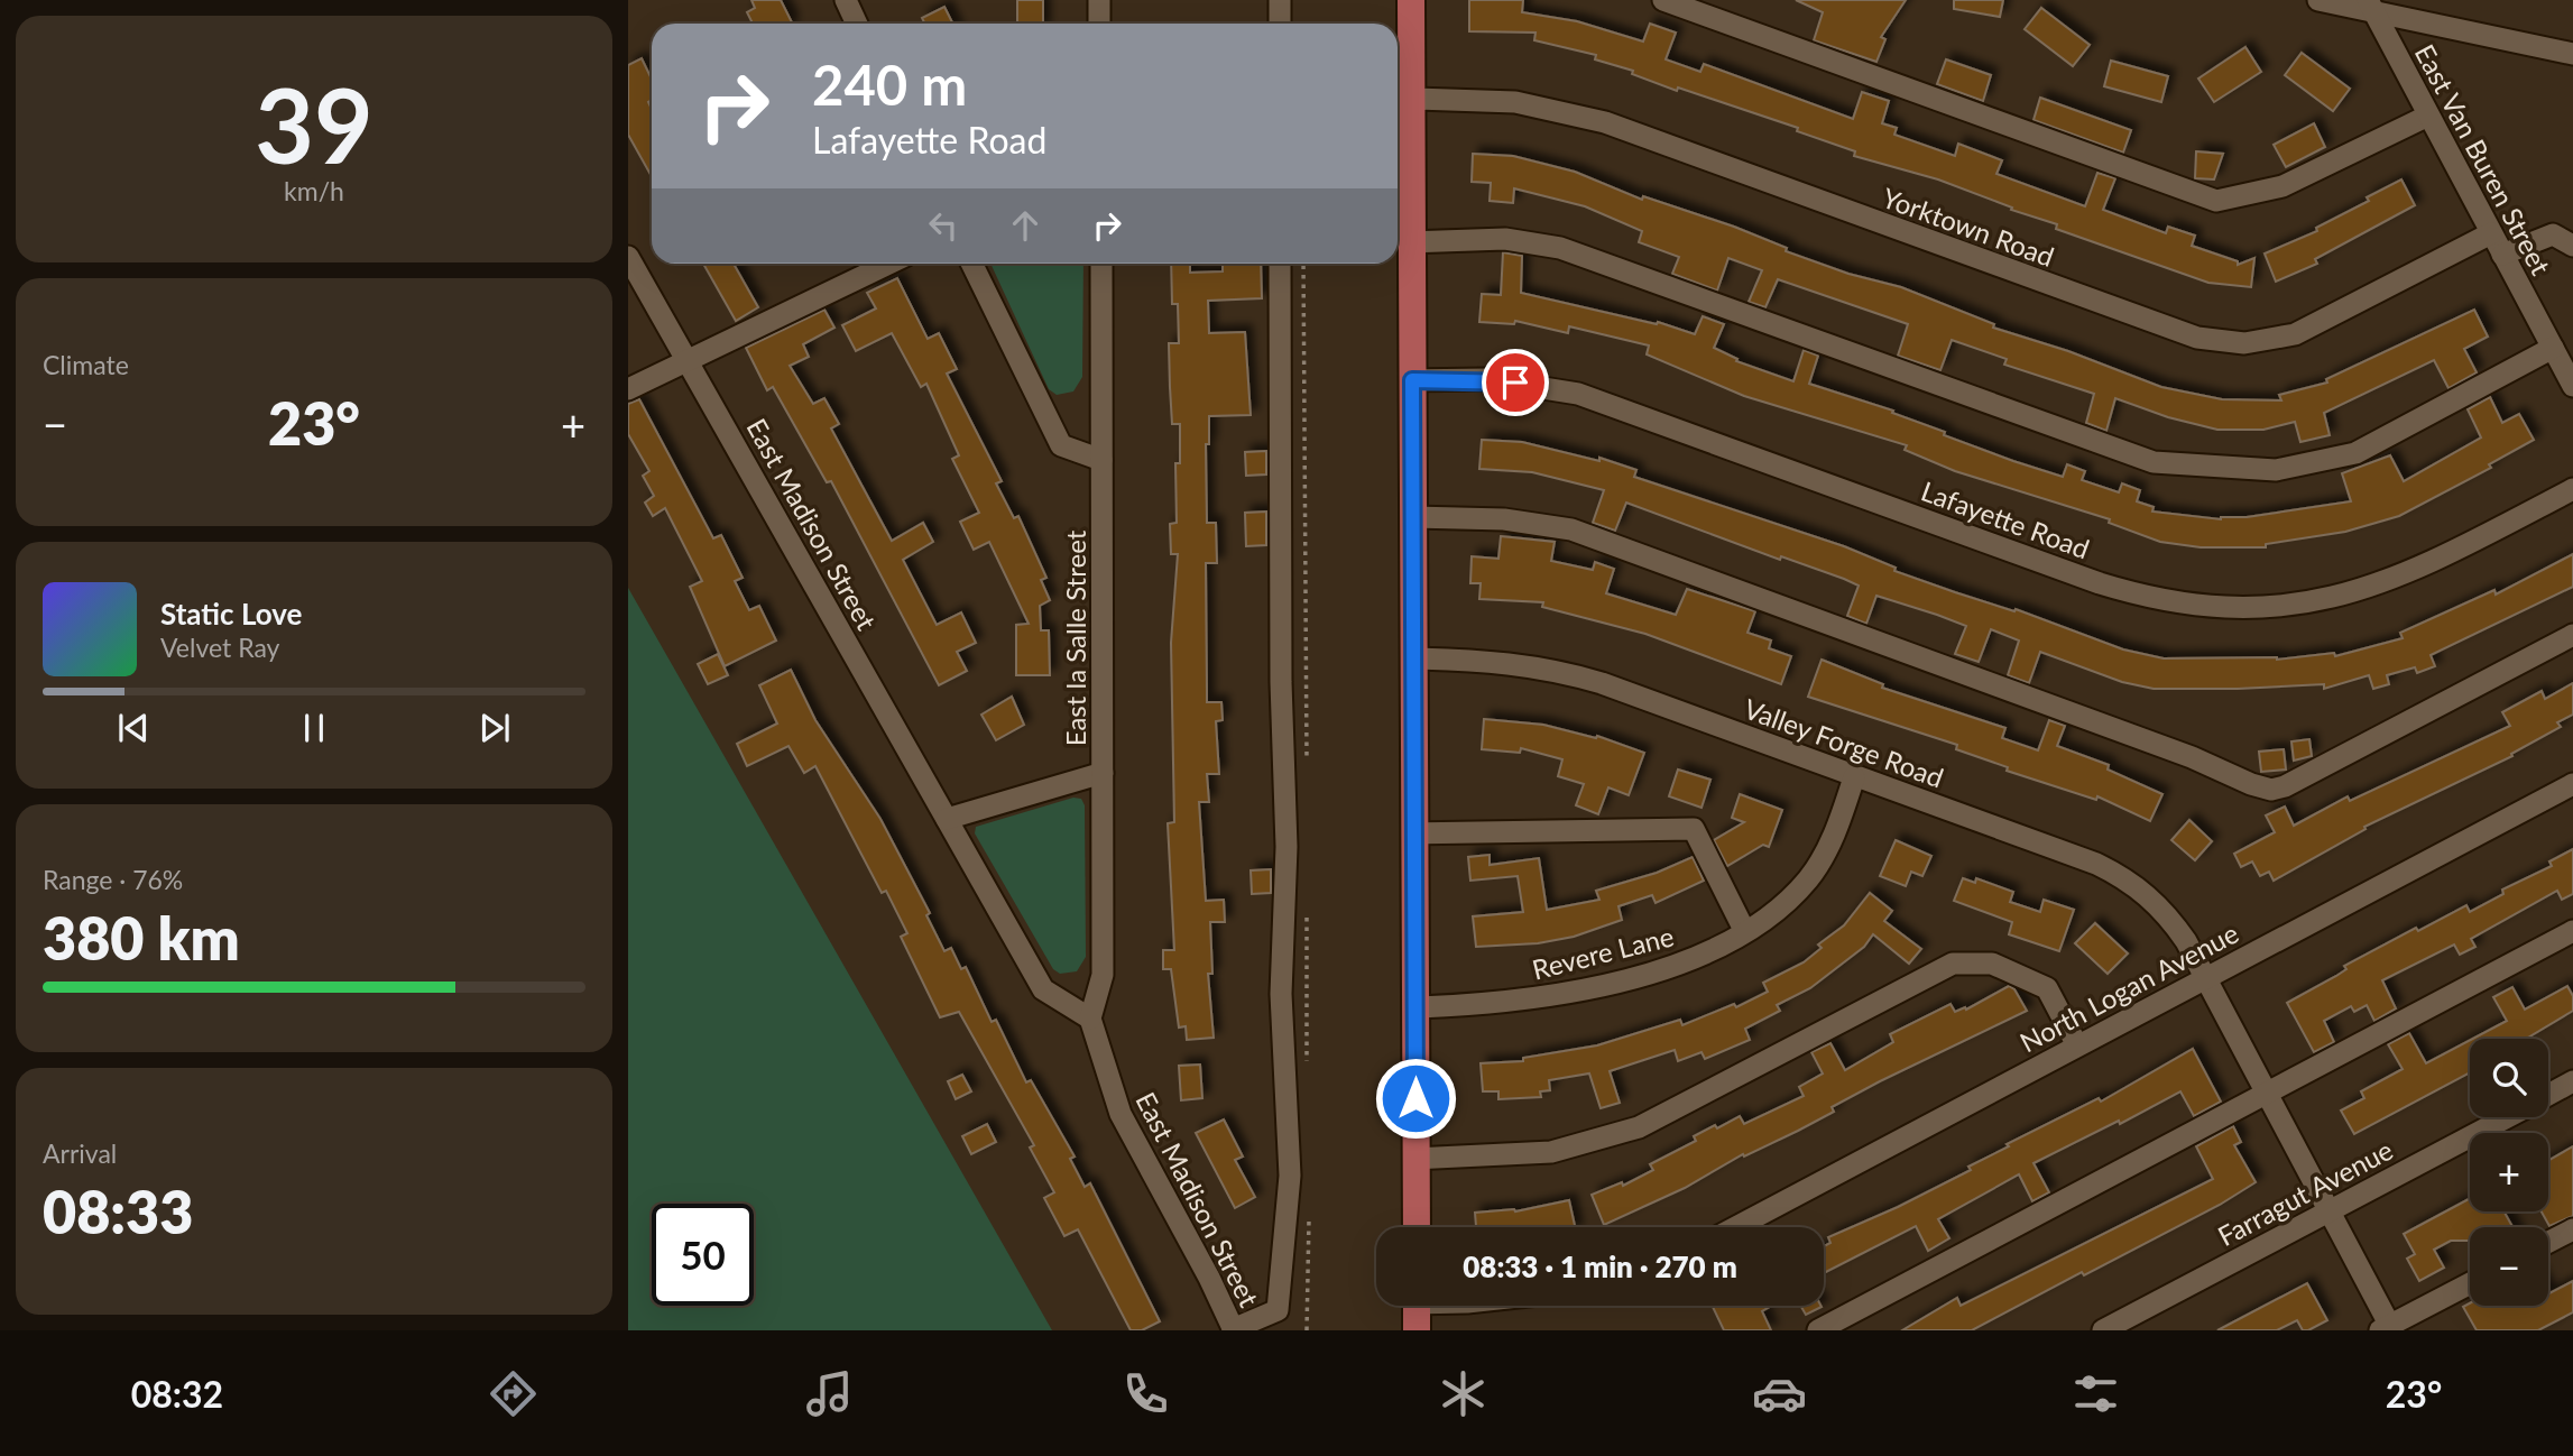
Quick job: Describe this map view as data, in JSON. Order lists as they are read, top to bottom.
{
  "streets": {
    "street": [
      "East Van Buren Street",
      "Yorktown Road",
      "Lafayette Road",
      "East Madison Street",
      "East la Salle Street",
      "Valley Forge Road",
      "Revere Lane",
      "North Logan Avenue",
      "Farragut Avenue"
    ]
  },
  "crossings": [
    ["East Van Buren Street", "Yorktown Road"],
    ["East Madison Street", "East la Salle Street"],
    ["Valley Forge Road", "Revere Lane"],
    ["Valley Forge Road", "North Logan Avenue"],
    ["Valley Forge Road", "Farragut Avenue"]
  ],
  "page": {
    "tile": [
      ["39", "km/h"],
      "Climate",
      ["Range · 76%", "380 km"],
      ["Arrival", "08:33"]
    ],
    "turn": ["240 m", "Lafayette Road"],
    "heat": ["−", "23°", "+"],
    "song": ["Static Love", "Velvet Ray"],
    "map_buttons": ["+", "−"],
    "limit": "50",
    "trip": "08:33 · 1 min · 270 m",
    "tabs": ["08:32", "23°"]
  }
}
